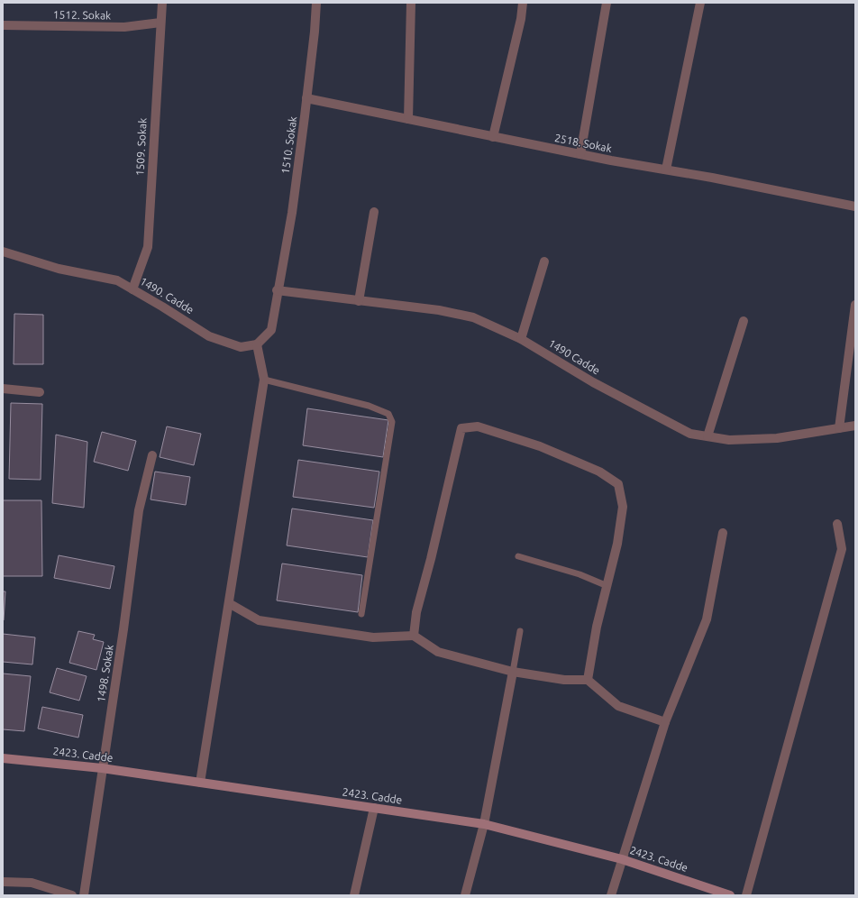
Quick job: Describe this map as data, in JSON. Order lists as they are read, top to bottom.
{
  "streets": {
    "main road": ["2423. Cadde"],
    "street": [
      "1512. Sokak",
      "2518. Sokak",
      "1510. Sokak",
      "1509. Sokak",
      "1490. Cadde",
      "1490 Cadde",
      "1498. Sokak"
    ]
  },
  "crossings": [
    ["1512. Sokak", "1509. Sokak"],
    ["2518. Sokak", "1510. Sokak"],
    ["1510. Sokak", "1490 Cadde"],
    ["1509. Sokak", "1490. Cadde"],
    ["1498. Sokak", "2423. Cadde"]
  ]
}
